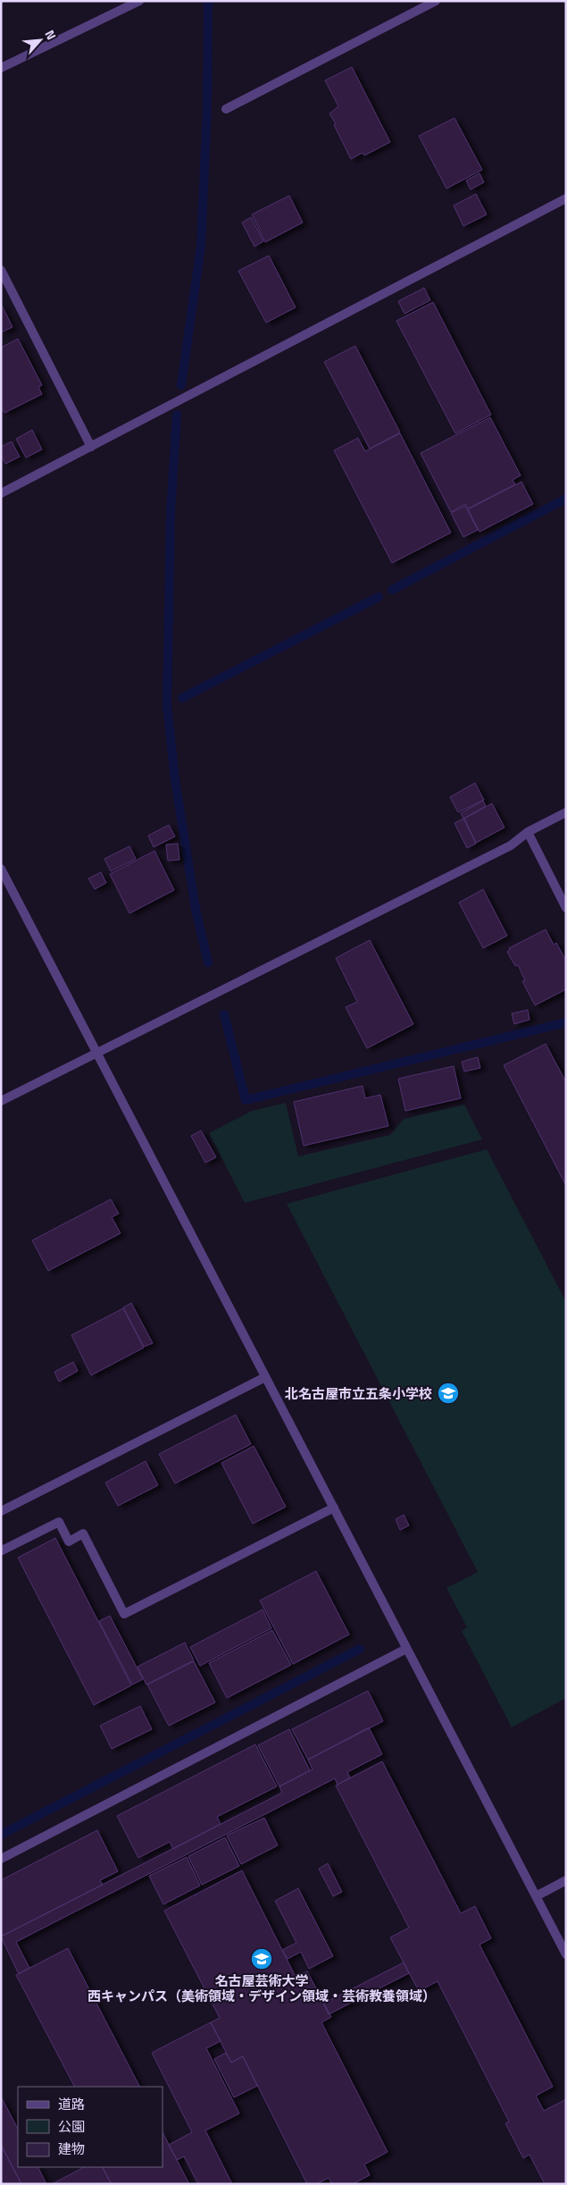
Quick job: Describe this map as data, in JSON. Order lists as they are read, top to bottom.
{
  "places": {
    "school or university": ["北名古屋市立五条小学校", "名古屋芸術大学 西キャンパス（美術領域・デザイン領域・芸術教養領域）"]
  },
  "legend": ["道路", "公園", "建物"],
  "north": "top right"
}
